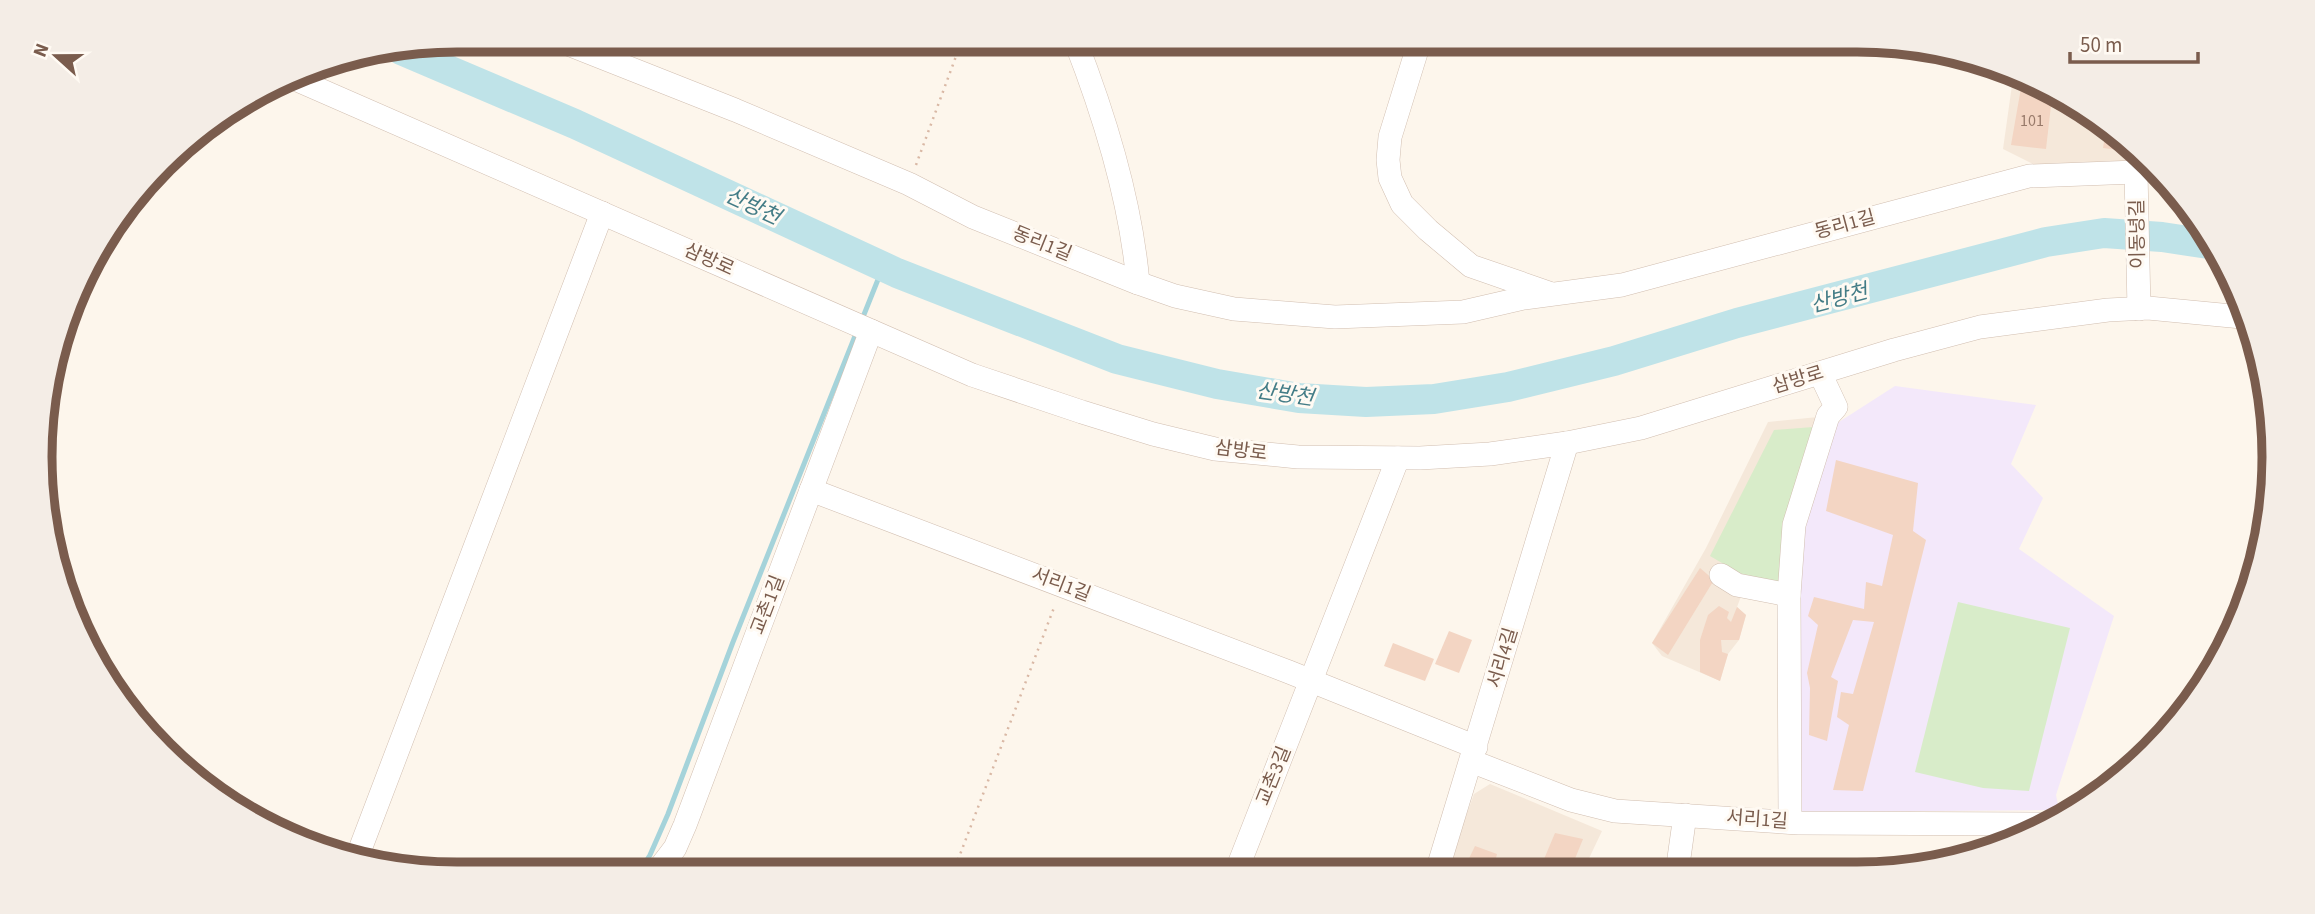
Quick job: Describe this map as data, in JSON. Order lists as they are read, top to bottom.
{
  "streets": {
    "street": [
      "동리1길",
      "이동녕길",
      "삼방로",
      "서리1길",
      "교촌1길",
      "서리4길",
      "교촌3길"
    ]
  },
  "crossings": [
    ["동리1길", "이동녕길"],
    ["이동녕길", "삼방로"],
    ["삼방로", "교촌1길"],
    ["삼방로", "서리4길"],
    ["서리1길", "교촌1길"],
    ["서리1길", "서리4길"],
    ["서리1길", "교촌3길"]
  ],
  "water": ["산방천"],
  "house_numbers": ["101"],
  "scale_bar": "50 m",
  "north": "left"
}
